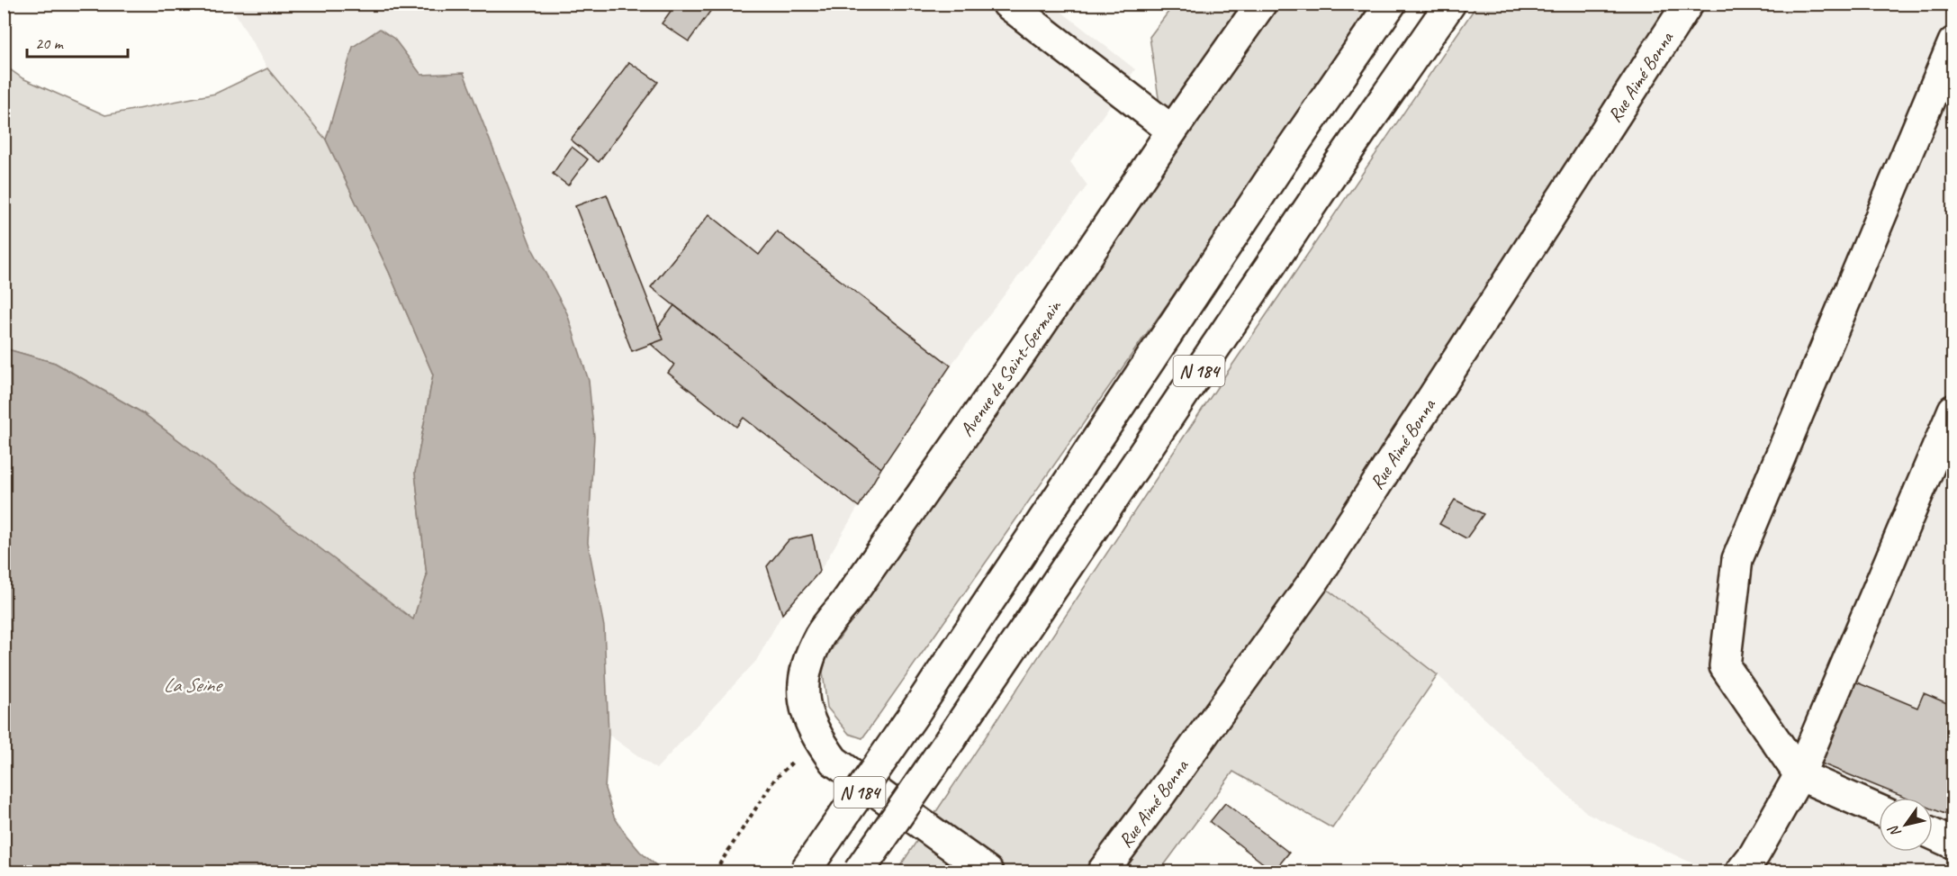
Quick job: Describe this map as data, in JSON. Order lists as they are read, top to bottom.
{
  "streets": {
    "street": ["Rue Aimé Bonna", "Avenue de Saint-Germain", "N 184"]
  },
  "water": ["La Seine"],
  "scale_bar": "20 m",
  "north": "bottom left"
}
